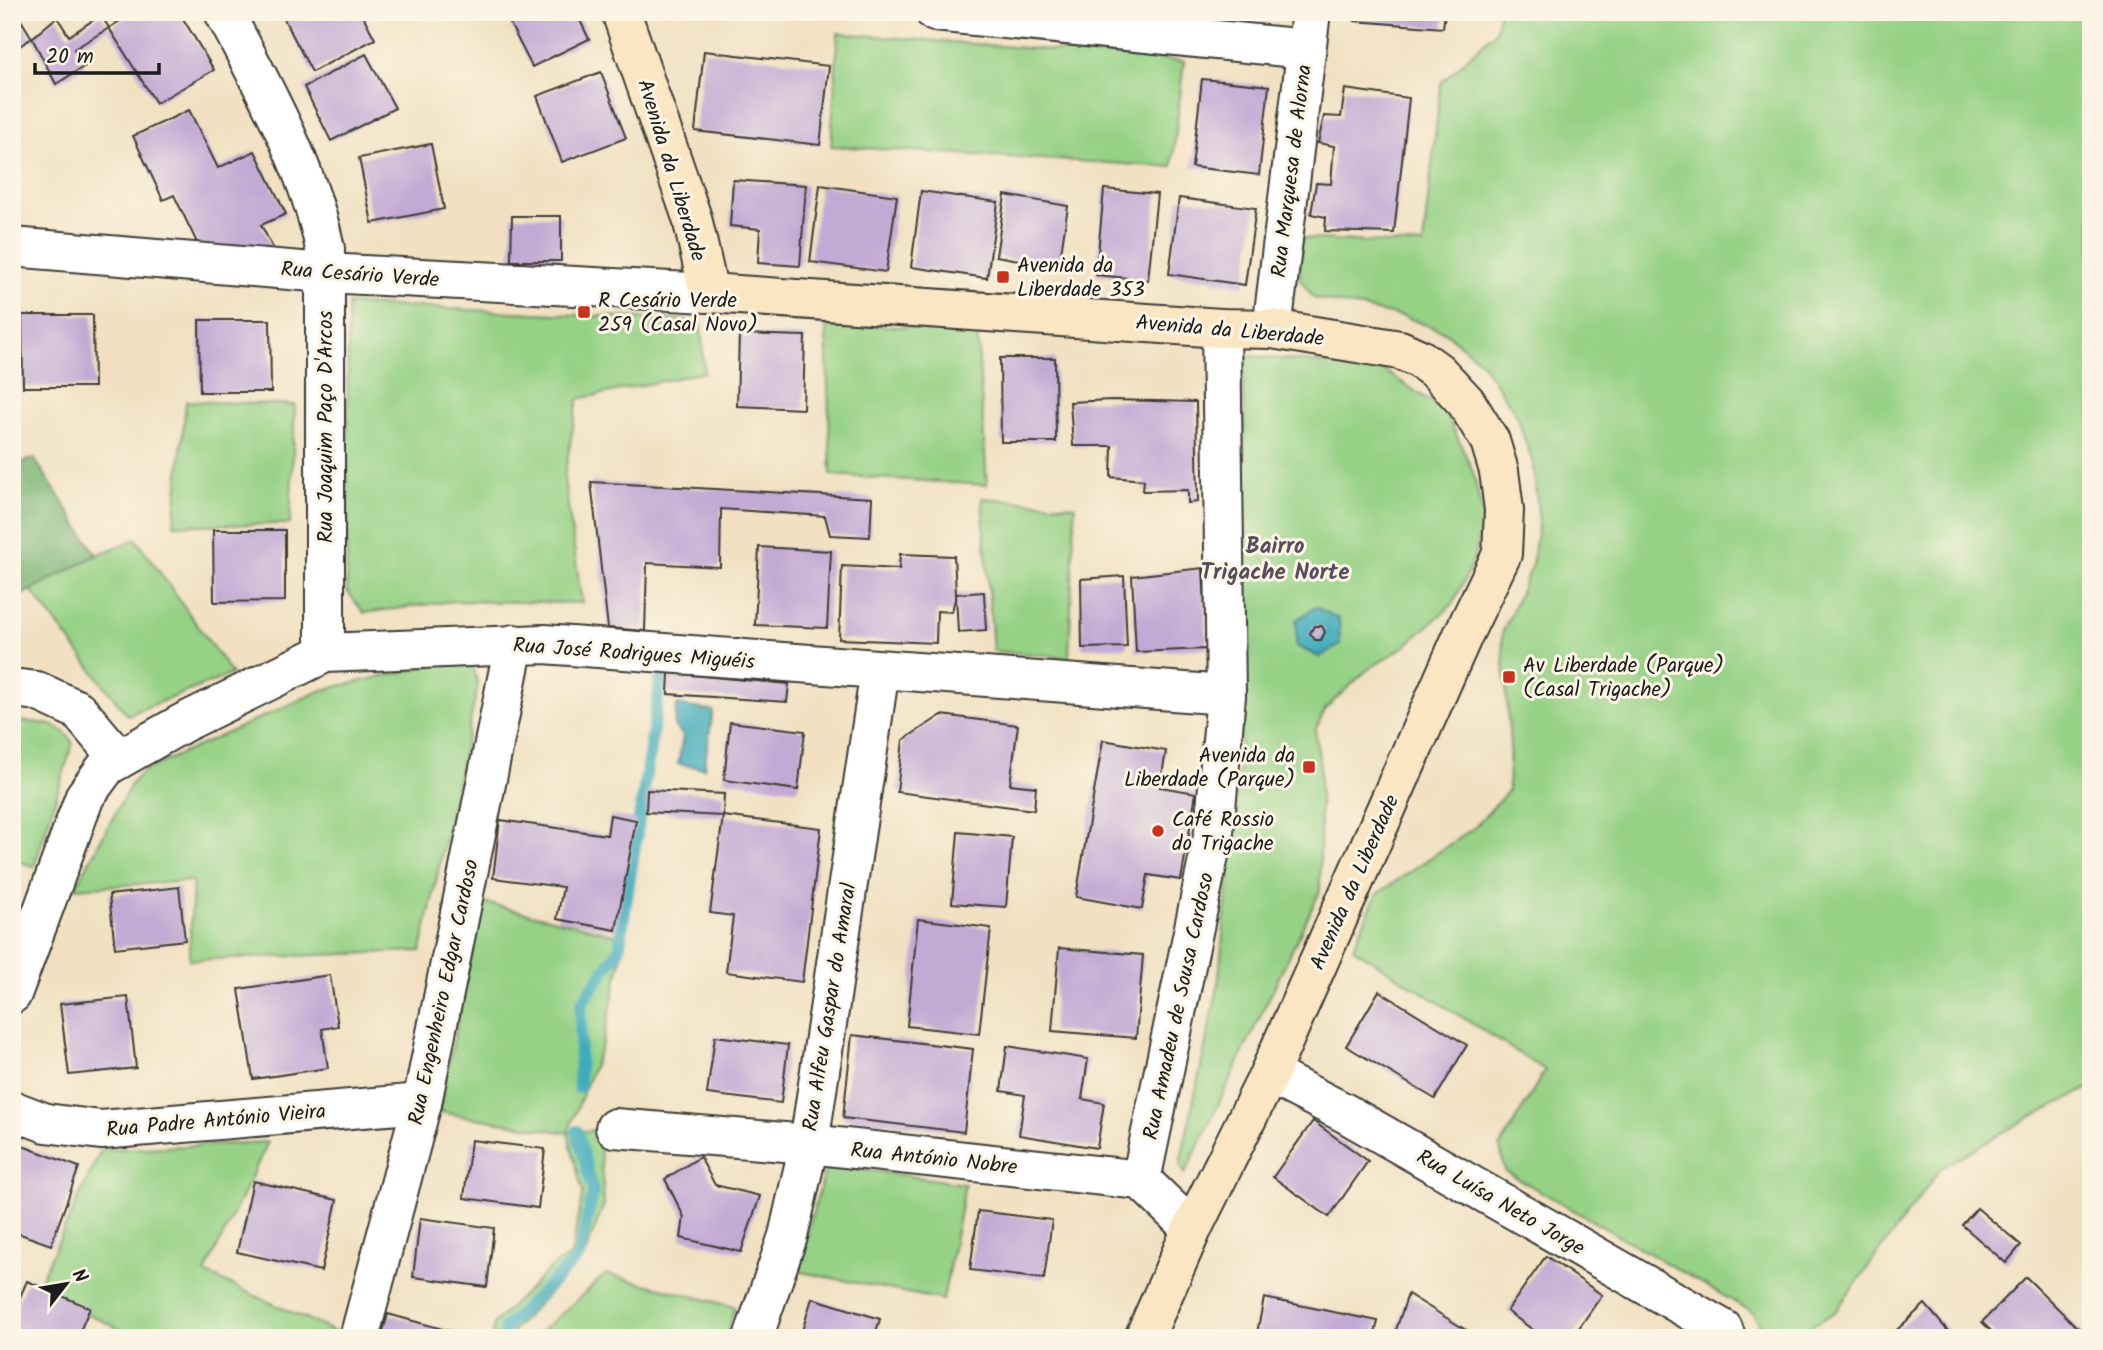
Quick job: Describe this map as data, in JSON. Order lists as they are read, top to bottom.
{
  "streets": {
    "street": [
      "Avenida da Liberdade",
      "Rua Marquesa de Alorna",
      "Rua Cesário Verde",
      "Rua Joaquim Paço D'Arcos",
      "Rua José Rodrigues Miguéis",
      "Rua Engenheiro Edgar Cardoso",
      "Rua Amadeu de Sousa Cardoso",
      "Rua Alfeu Gaspar do Amaral",
      "Rua Padre António Vieira",
      "Rua António Nobre",
      "Rua Luísa Neto Jorge"
    ]
  },
  "crossings": [
    ["Avenida da Liberdade", "Rua Marquesa de Alorna"],
    ["Avenida da Liberdade", "Rua Cesário Verde"],
    ["Avenida da Liberdade", "Rua Amadeu de Sousa Cardoso"],
    ["Avenida da Liberdade", "Rua Luísa Neto Jorge"],
    ["Rua Cesário Verde", "Rua Joaquim Paço D'Arcos"],
    ["Rua Joaquim Paço D'Arcos", "Rua José Rodrigues Miguéis"],
    ["Rua José Rodrigues Miguéis", "Rua Engenheiro Edgar Cardoso"],
    ["Rua José Rodrigues Miguéis", "Rua Amadeu de Sousa Cardoso"],
    ["Rua José Rodrigues Miguéis", "Rua Alfeu Gaspar do Amaral"],
    ["Rua Engenheiro Edgar Cardoso", "Rua Padre António Vieira"],
    ["Rua Amadeu de Sousa Cardoso", "Rua António Nobre"],
    ["Rua Alfeu Gaspar do Amaral", "Rua António Nobre"]
  ],
  "districts": ["Bairro Trigache Norte"],
  "places": {
    "transit": [
      "Avenida da Liberdade 353",
      "R Cesário Verde 259 (Casal Novo)",
      "Av Liberdade (Parque) (Casal Trigache)",
      "Avenida da Liberdade (Parque)"
    ],
    "other": ["Café Rossio do Trigache"]
  },
  "scale_bar": "20 m",
  "north": "top right"
}
